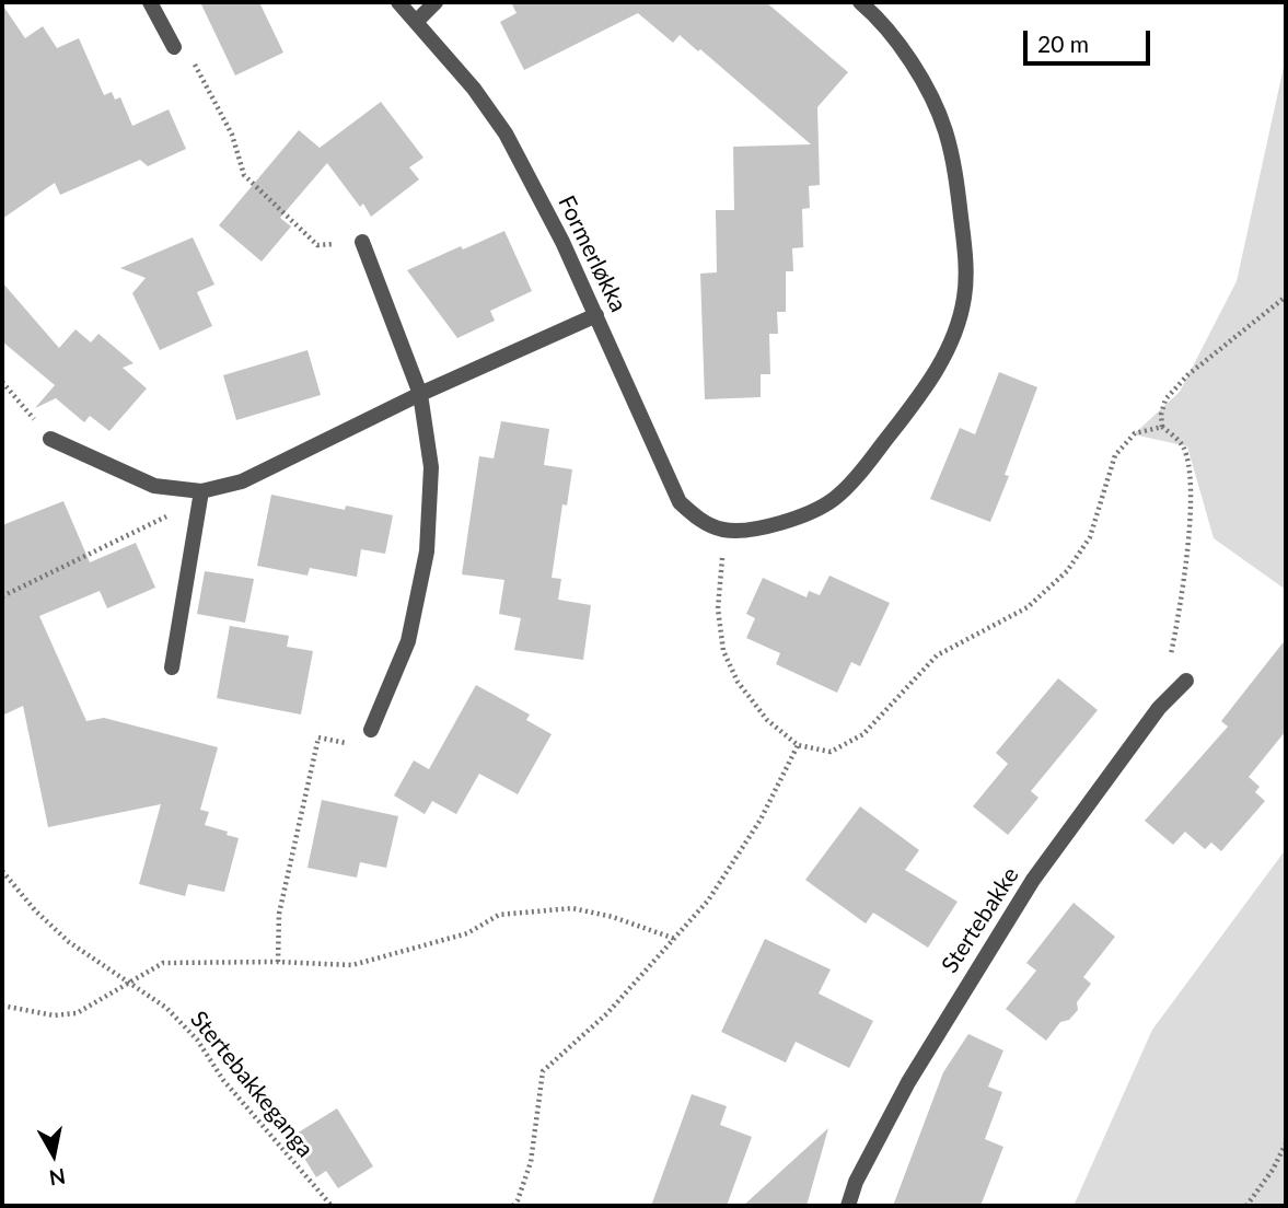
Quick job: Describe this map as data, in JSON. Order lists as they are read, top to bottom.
{
  "streets": {
    "street": ["Formerløkka", "Stertebakke"],
    "path": ["Stertebakkeganga"]
  },
  "scale_bar": "20 m",
  "north": "bottom"
}
